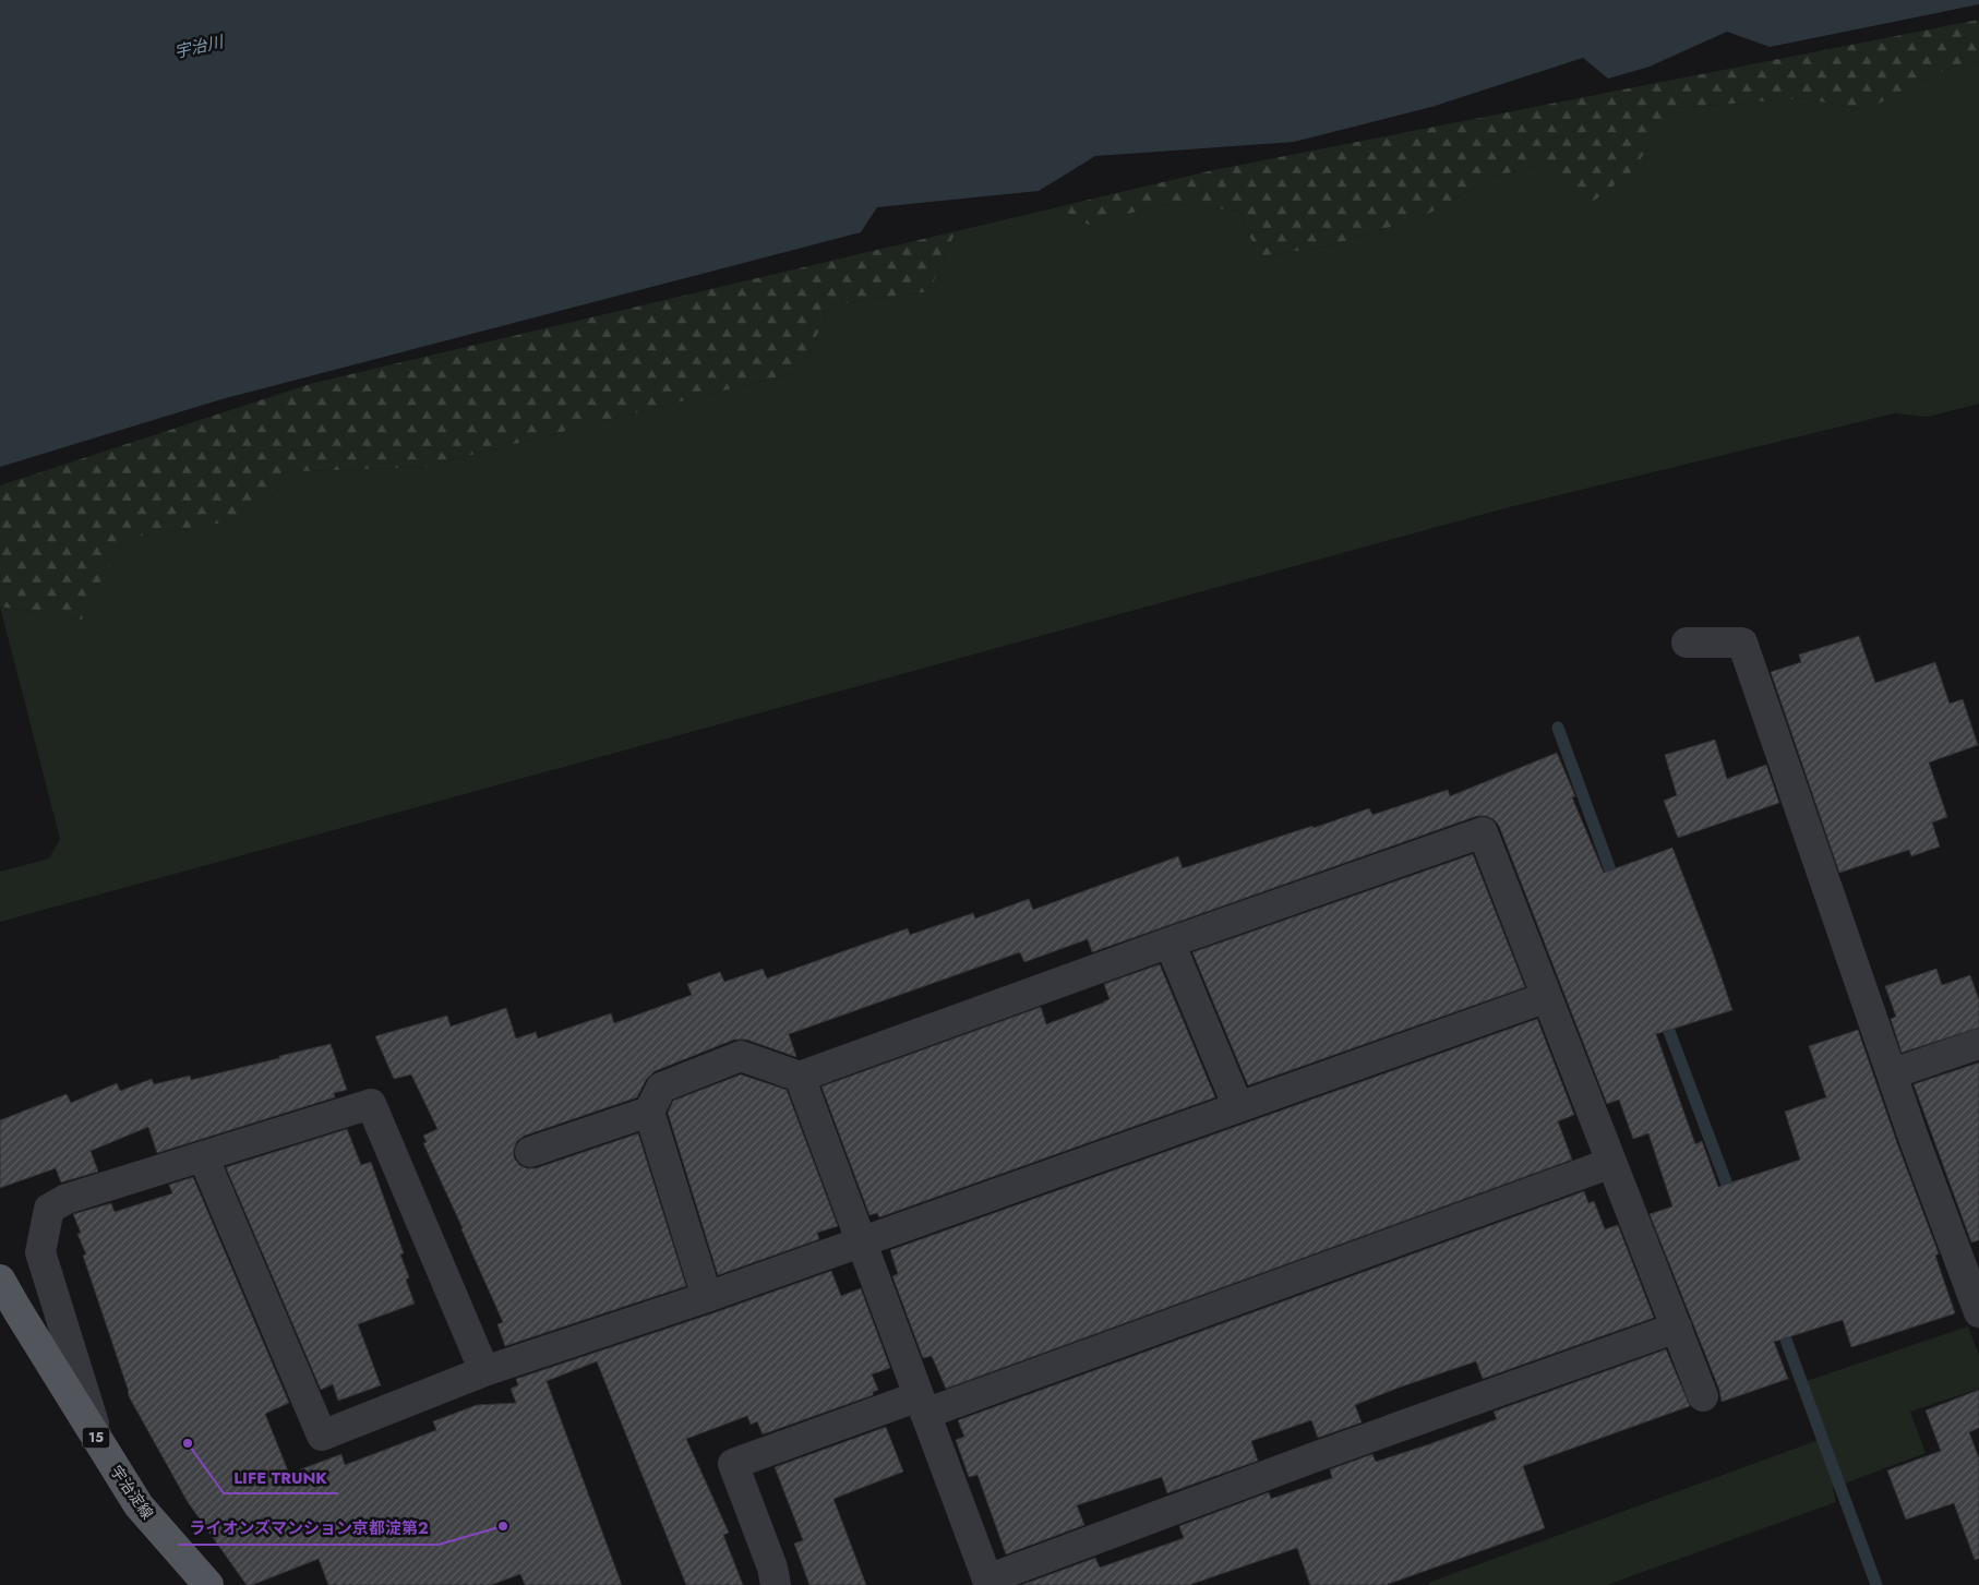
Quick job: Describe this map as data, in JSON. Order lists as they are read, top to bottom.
{
  "streets": {
    "main road": ["15", "宇治淀線"]
  },
  "water": ["宇治川"],
  "places": ["LIFE TRUNK", "ライオンズマンション京都淀第２"]
}
